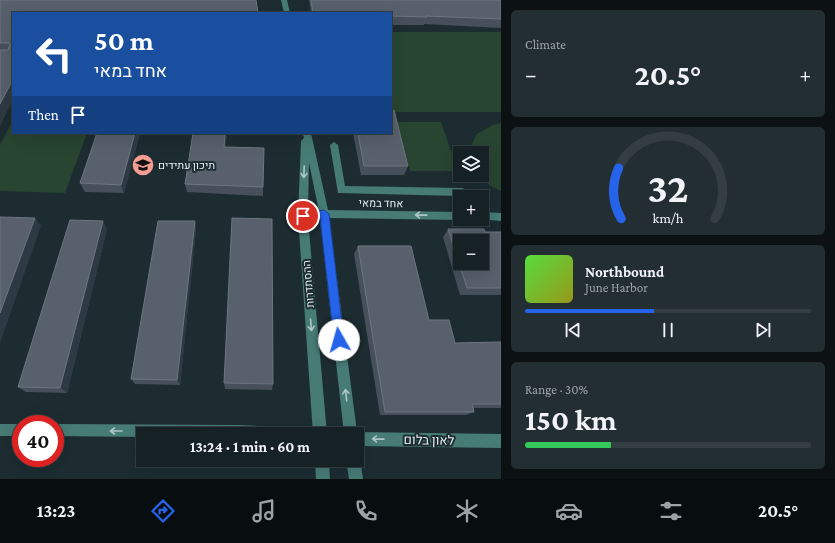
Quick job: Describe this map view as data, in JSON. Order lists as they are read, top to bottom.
{
  "streets": {
    "street": ["אחד במאי", "ההסתדרות", "לאון בלום"]
  },
  "crossings": [
    ["אחד במאי", "ההסתדרות"]
  ],
  "one_way": ["אחד במאי", "לאון בלום"],
  "places": {
    "school or university": ["תיכון עתידים"]
  },
  "page": {
    "tile": [
      "Climate",
      ["Range · 30%", "150 km"]
    ],
    "turn": ["50 m", "אחד במאי"],
    "heat": ["−", "20.5°", "+"],
    "then": "Then",
    "map_buttons": ["+", "−"],
    "song": ["Northbound", "June Harbor"],
    "limit": "40",
    "trip": "13:24 · 1 min · 60 m",
    "tabs": ["13:23", "20.5°"],
    "gauge": ["32", "km/h"]
  }
}
